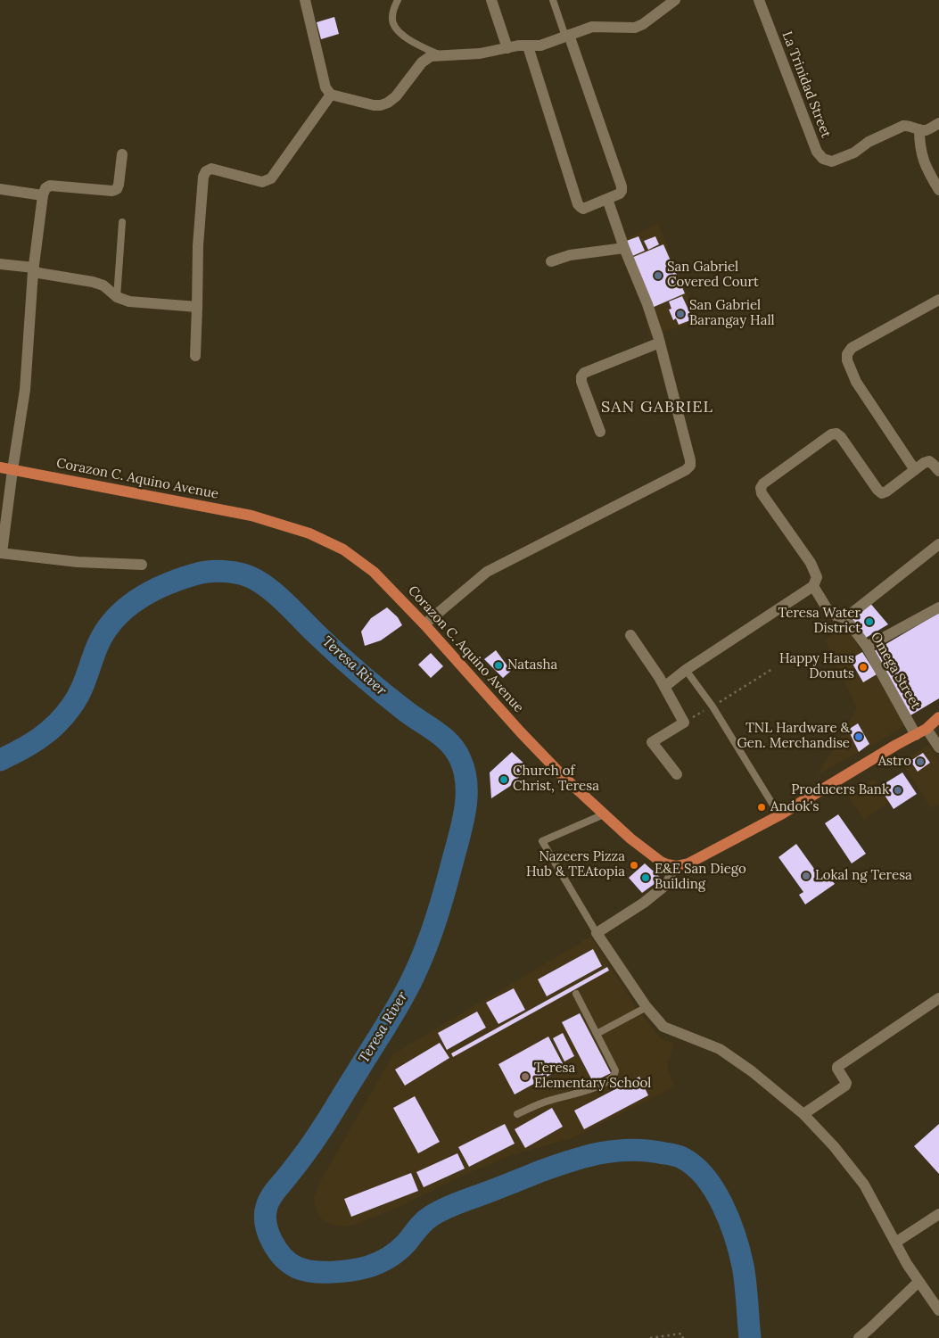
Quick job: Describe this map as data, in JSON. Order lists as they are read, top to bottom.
{
  "streets": {
    "main road": ["Corazon C. Aquino Avenue"],
    "street": ["La Trinidad Street", "Omega Street"]
  },
  "districts": ["SAN GABRIEL"],
  "water": ["Teresa River"],
  "places": [
    "San Gabriel Covered Court",
    "San Gabriel Barangay Hall",
    "Teresa Water District",
    "Natasha",
    "Happy Haus Donuts",
    "TNL Hardware & Gen. Merchandise",
    "Astro",
    "Church of Christ, Teresa",
    "Producers Bank",
    "Andok's",
    "Nazeers Pizza Hub & TEAtopia",
    "Lokal ng Teresa",
    "E&E San Diego Building",
    "Teresa Elementary School"
  ]
}
